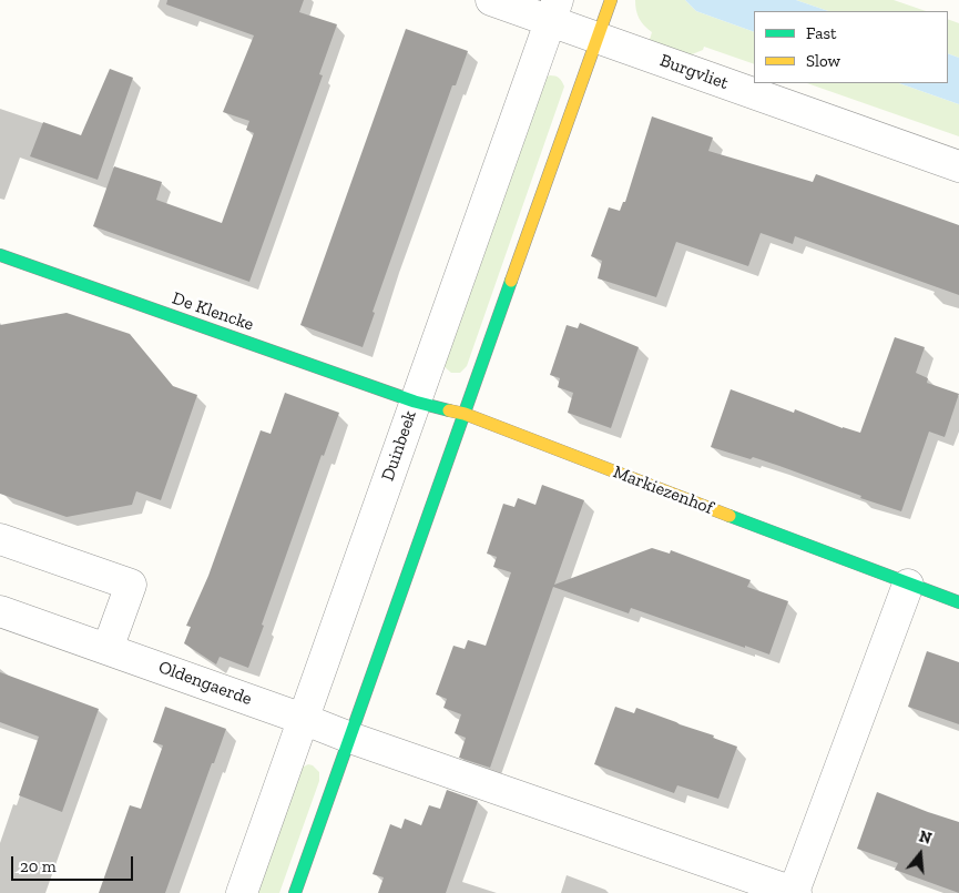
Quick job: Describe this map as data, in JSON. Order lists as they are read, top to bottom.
{
  "streets": {
    "street": [
      "Burgvliet",
      "De Klencke",
      "Duinbeek",
      "Markiezenhof",
      "Oldengaerde"
    ]
  },
  "crossings": [
    ["Burgvliet", "Duinbeek"],
    ["De Klencke", "Duinbeek"],
    ["De Klencke", "Markiezenhof"],
    ["Duinbeek", "Markiezenhof"],
    ["Duinbeek", "Oldengaerde"]
  ],
  "legend": ["Fast", "Slow"],
  "scale_bar": "20 m",
  "north": "top"
}
